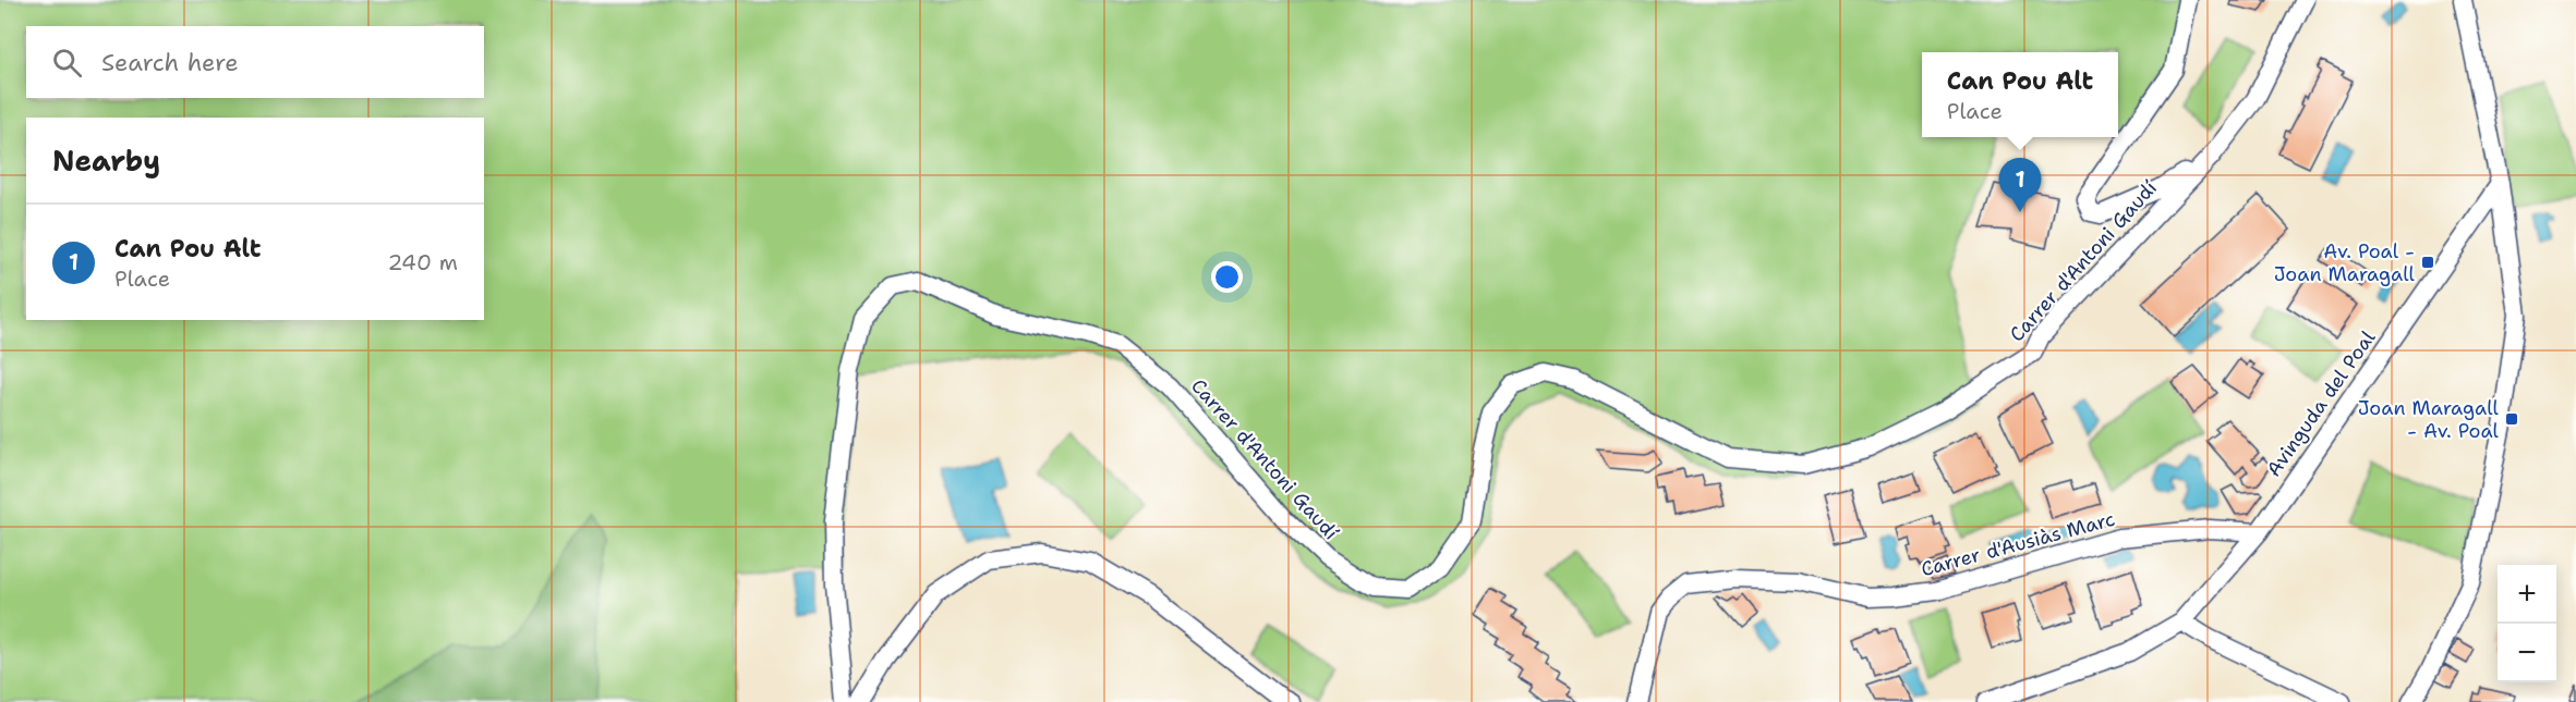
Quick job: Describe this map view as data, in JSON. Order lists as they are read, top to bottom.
{
  "streets": {
    "street": ["Carrer d'Antoni Gaudí", "Avinguda del Poal", "Carrer d'Ausiàs Marc"]
  },
  "crossings": [
    ["Avinguda del Poal", "Carrer d'Ausiàs Marc"]
  ],
  "places": {
    "transit": ["Av. Poal - Joan Maragall", "Joan Maragall - Av. Poal"]
  },
  "page": {
    "search": "Search here",
    "popup": ["Can Pou Alt", "Place"],
    "heading": "Nearby",
    "pins": "1",
    "list": [
      {
        "mark": "1",
        "name": "Can Pou Alt",
        "note": "Place",
        "value": "240 m"
      }
    ],
    "map_buttons": ["+", "−"]
  }
}
